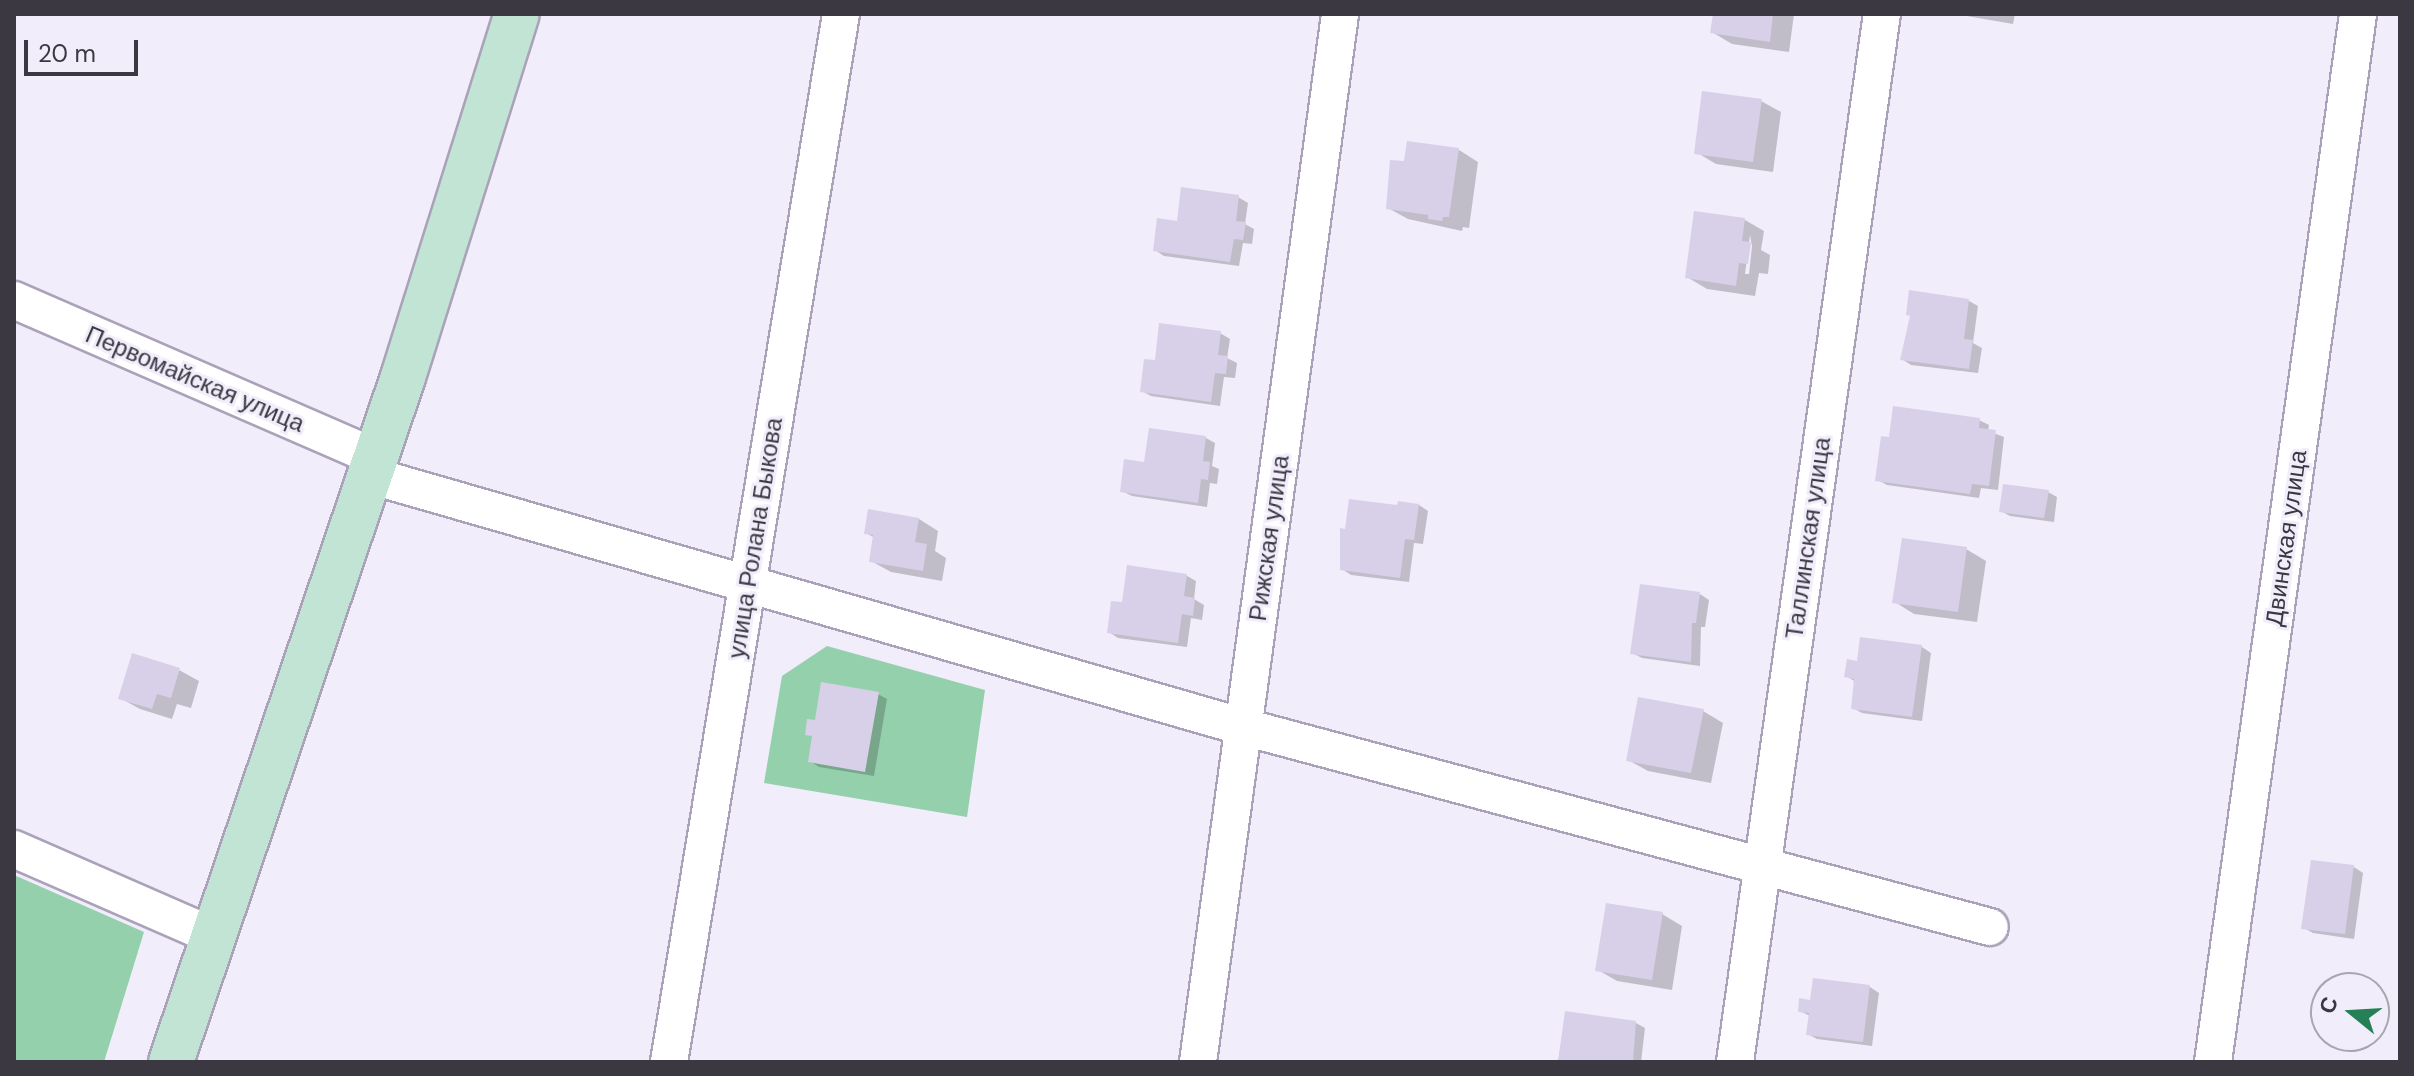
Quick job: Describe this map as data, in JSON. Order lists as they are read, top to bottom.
{
  "streets": {
    "street": [
      "Первомайская улица",
      "улица Ролана Быкова",
      "Рижская улица",
      "Таллинская улица",
      "Двинская улица"
    ]
  },
  "crossings": [
    ["Первомайская улица", "улица Ролана Быкова"],
    ["Первомайская улица", "Рижская улица"],
    ["Первомайская улица", "Таллинская улица"]
  ],
  "scale_bar": "20 m",
  "north": "left"
}
